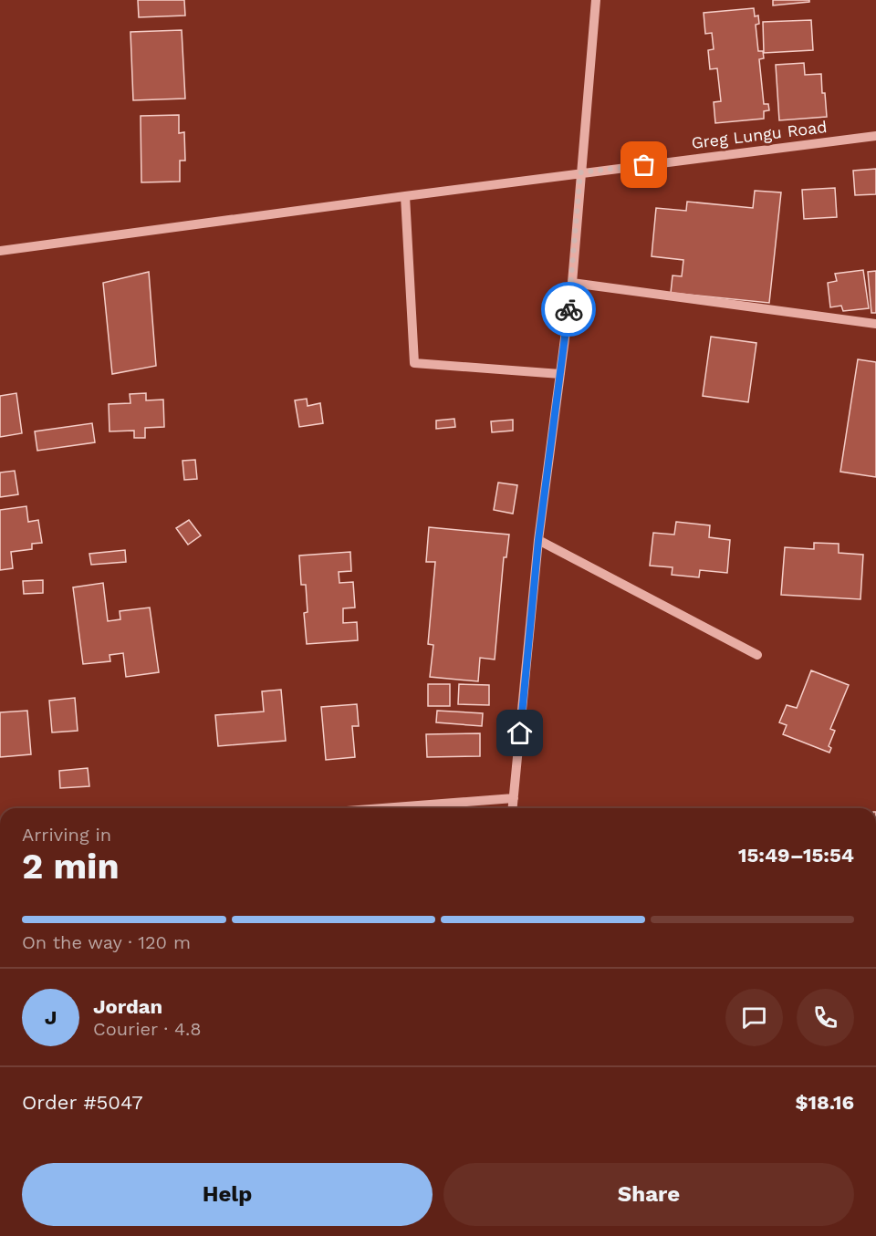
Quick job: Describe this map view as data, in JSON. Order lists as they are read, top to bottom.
{
  "streets": {
    "street": ["Greg Lungu Road"]
  },
  "page": {
    "heading": ["2 min", "Arriving in", "15:49–15:54"],
    "panel": [
      "Jordan",
      "Courier · 4.8",
      "Order #5047",
      "$18.16"
    ],
    "bar": "On the way · 120 m",
    "round": "J",
    "buttons": ["Help", "Share"]
  }
}
